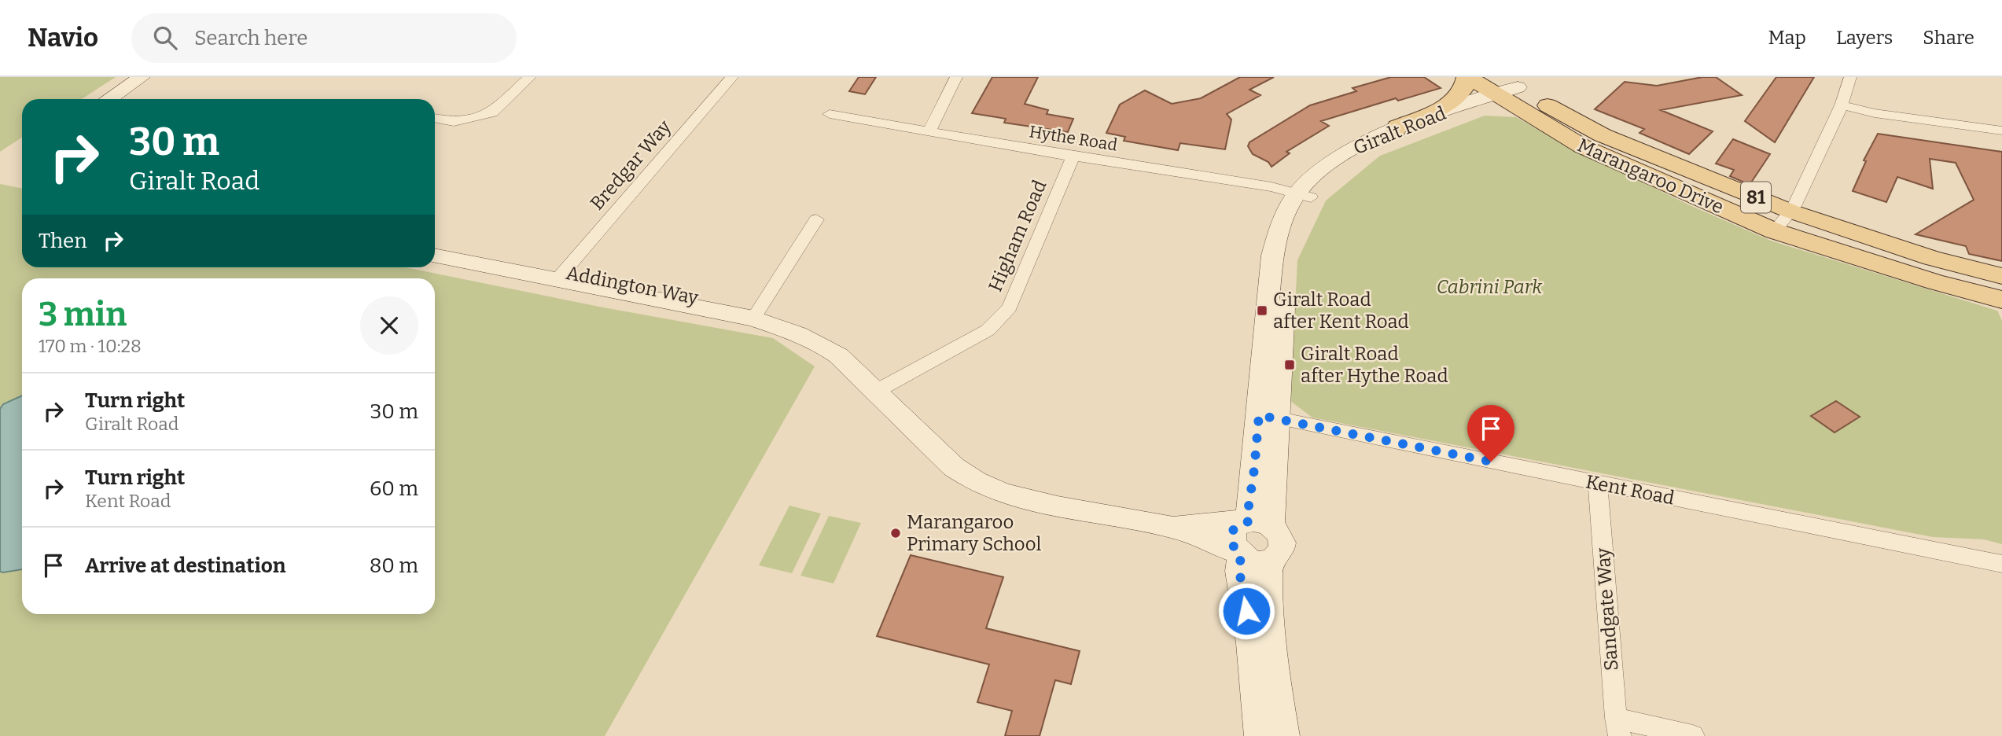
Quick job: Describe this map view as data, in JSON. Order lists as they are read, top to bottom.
{
  "streets": {
    "main road": ["Marangaroo Drive", "81"],
    "street": [
      "Giralt Road",
      "Hythe Road",
      "Bredgar Way",
      "Higham Road",
      "Addington Way",
      "Kent Road",
      "Sandgate Way"
    ]
  },
  "crossings": [
    ["Giralt Road", "Hythe Road"],
    ["Giralt Road", "Marangaroo Drive"],
    ["Giralt Road", "Addington Way"],
    ["Giralt Road", "Kent Road"],
    ["Hythe Road", "Higham Road"],
    ["Bredgar Way", "Addington Way"],
    ["Higham Road", "Addington Way"],
    ["Kent Road", "Sandgate Way"]
  ],
  "parks": ["Cabrini Park"],
  "places": {
    "transit": ["Giralt Road after Kent Road", "Giralt Road after Hythe Road"],
    "other": ["Marangaroo Primary School"]
  },
  "page": {
    "header": "Navio",
    "search": "Search here",
    "nav": ["Map", "Layers", "Share"],
    "turn": ["30 m", "Giralt Road"],
    "then": "Then",
    "heading": ["3 min", "170 m · 10:28"],
    "list": [
      {
        "name": "Turn right",
        "note": "Giralt Road",
        "value": "30 m"
      },
      {
        "name": "Turn right",
        "note": "Kent Road",
        "value": "60 m"
      },
      {
        "name": "Arrive at destination",
        "value": "80 m"
      }
    ]
  }
}
